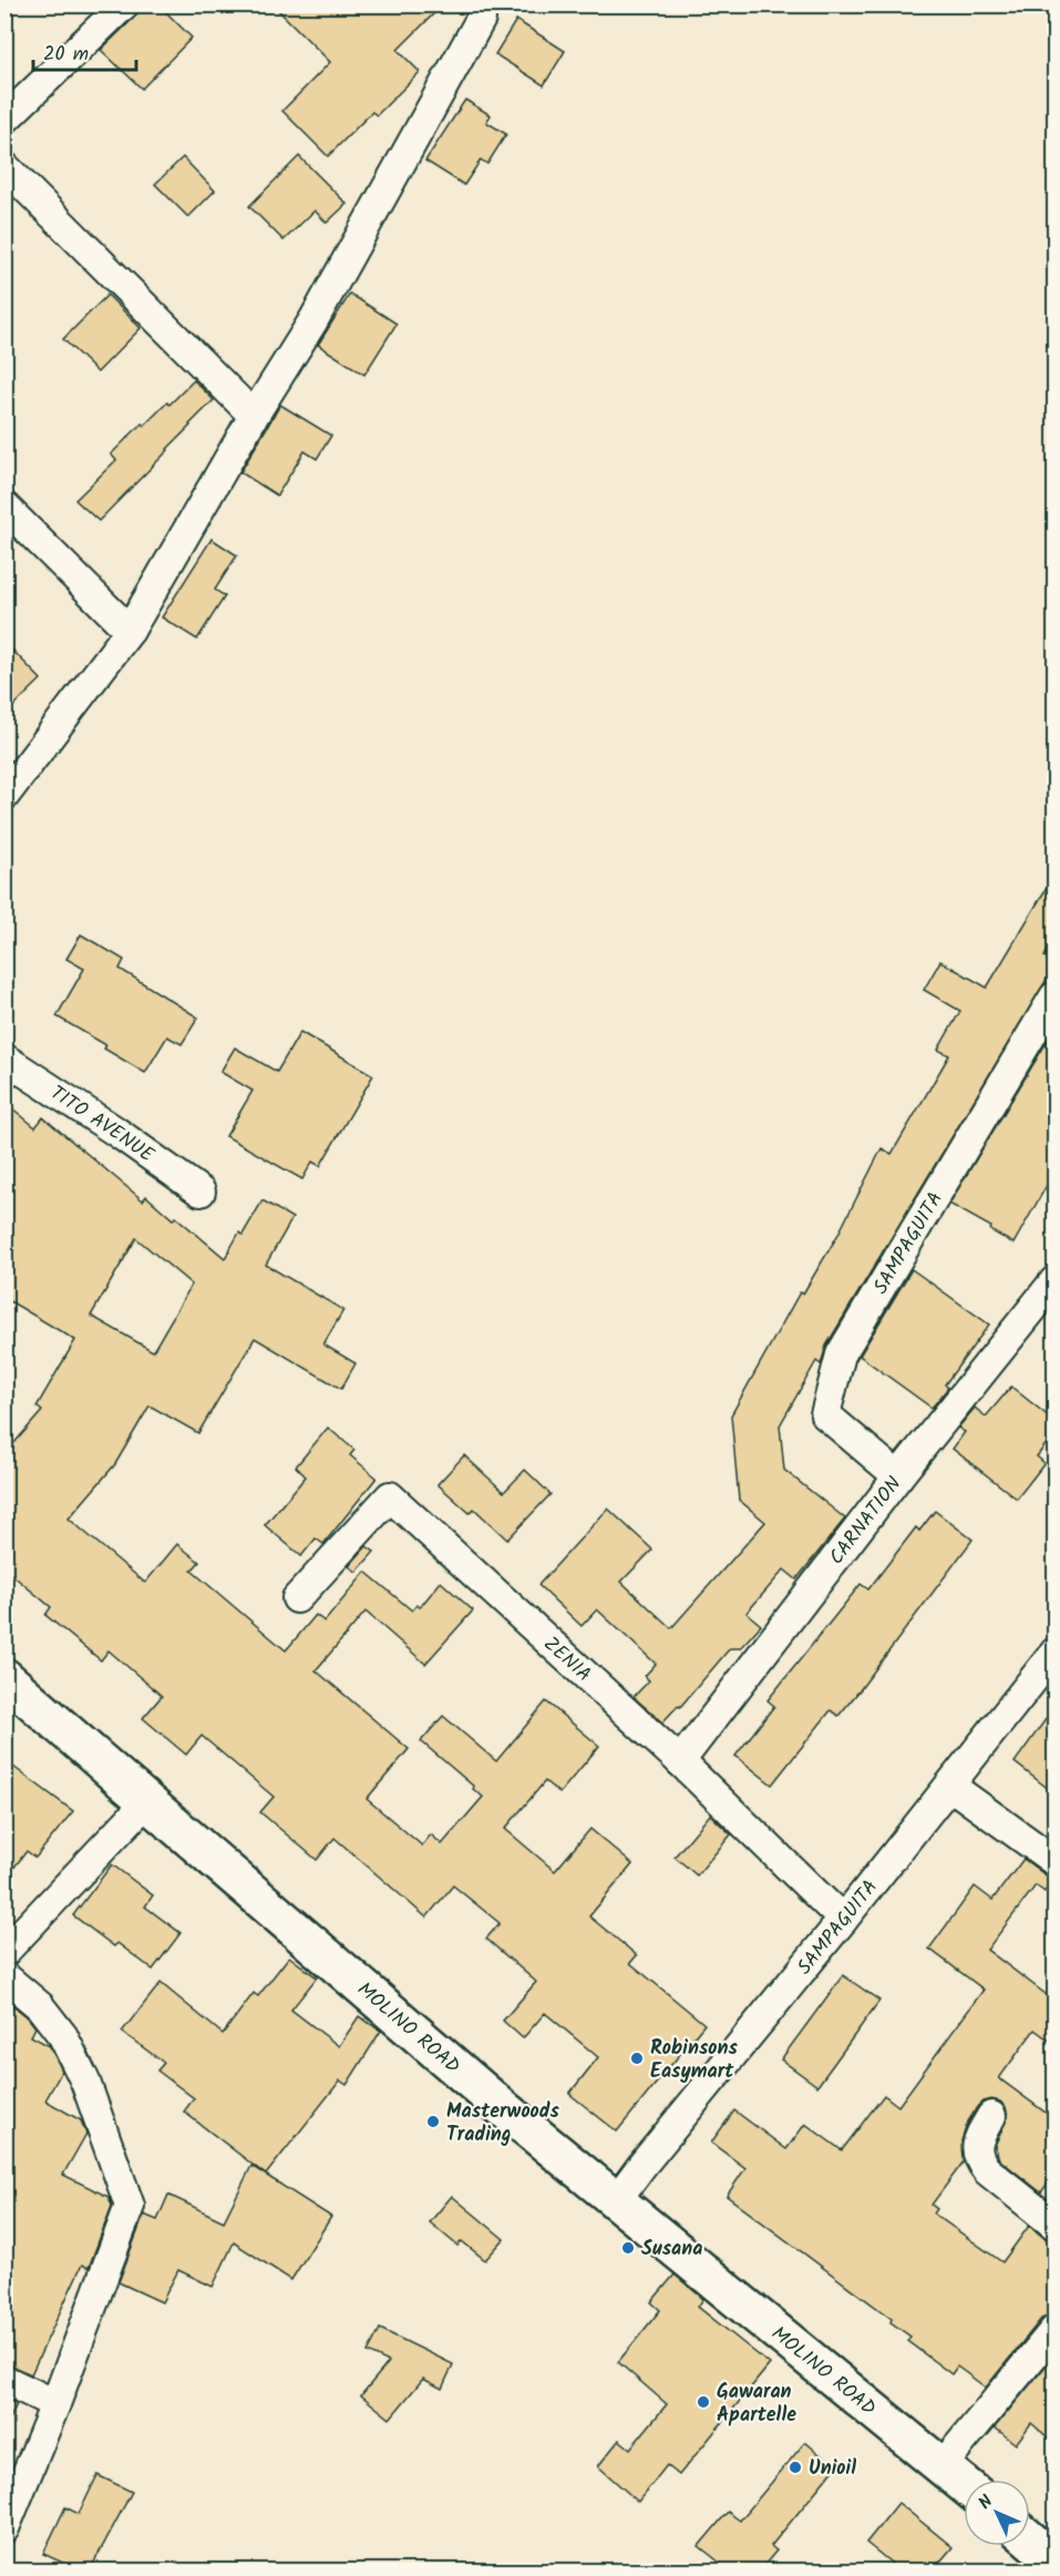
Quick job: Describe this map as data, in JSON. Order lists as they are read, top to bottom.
{
  "streets": {
    "main road": ["MOLINO ROAD"],
    "street": [
      "TITO AVENUE",
      "SAMPAGUITA",
      "CARNATION",
      "ZENIA"
    ]
  },
  "crossings": [
    ["SAMPAGUITA", "CARNATION"],
    ["SAMPAGUITA", "ZENIA"],
    ["SAMPAGUITA", "MOLINO ROAD"],
    ["CARNATION", "ZENIA"]
  ],
  "places": [
    "Robinsons Easymart",
    "Masterwoods Trading",
    "Susana",
    "Gawaran Apartelle",
    "Unioil"
  ],
  "scale_bar": "20 m",
  "north": "top left"
}
